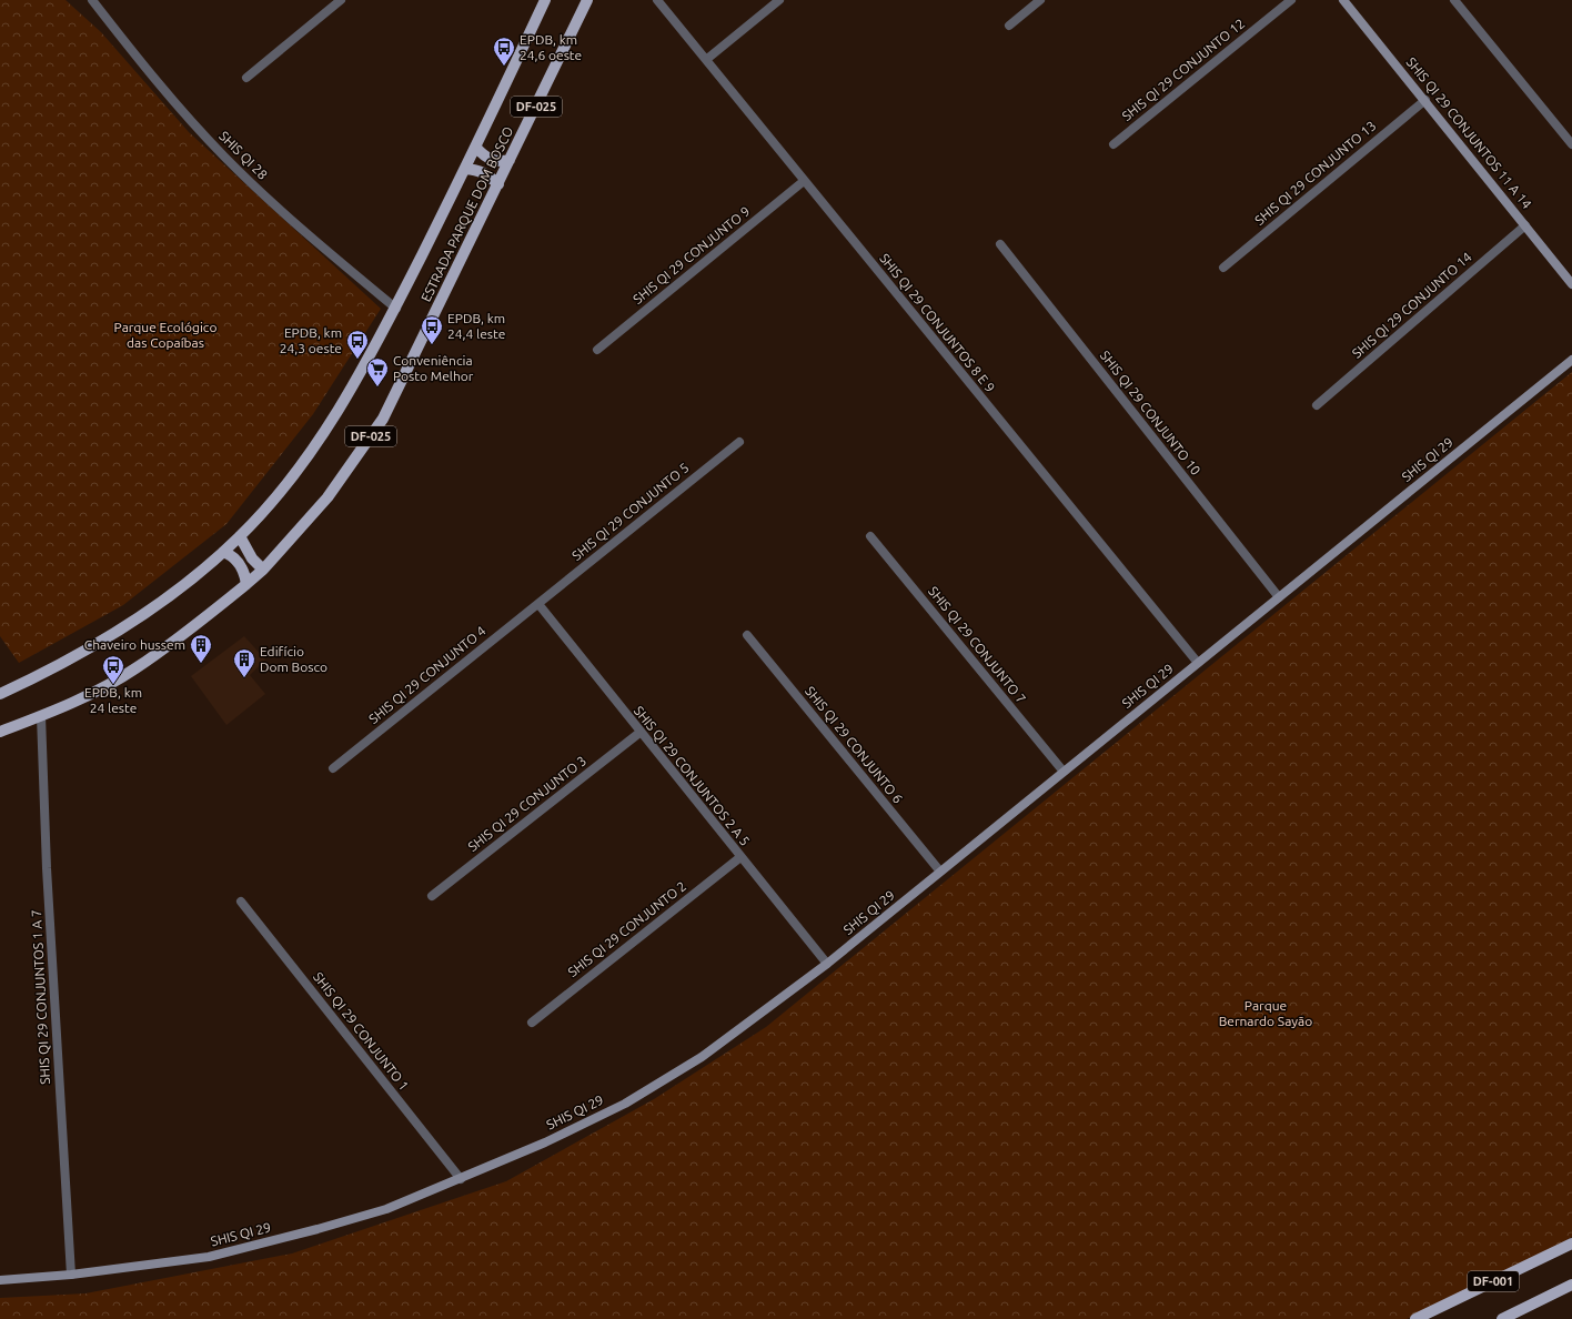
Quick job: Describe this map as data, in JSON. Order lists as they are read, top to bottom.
{
  "streets": {
    "main road": ["DF-025", "ESTRADA PARQUE DOM BOSCO", "DF-001"],
    "street": [
      "SHIS QI 29 CONJUNTO 12",
      "SHIS QI 29 CONJUNTOS 11 A 14",
      "SHIS QI 28",
      "SHIS QI 29 CONJUNTO 13",
      "SHIS QI 29 CONJUNTO 9",
      "SHIS QI 29 CONJUNTO 14",
      "SHIS QI 29 CONJUNTOS 8 E 9",
      "SHIS QI 29 CONJUNTO 10",
      "SHIS QI 29",
      "SHIS QI 29 CONJUNTO 5",
      "SHIS QI 29 CONJUNTO 7",
      "SHIS QI 29 CONJUNTO 4",
      "SHIS QI 29 CONJUNTO 6",
      "SHIS QI 29 CONJUNTOS 2 A 5",
      "SHIS QI 29 CONJUNTO 3",
      "SHIS QI 29 CONJUNTO 2",
      "SHIS QI 29 CONJUNTOS 1 A 7",
      "SHIS QI 29 CONJUNTO 1"
    ]
  },
  "crossings": [
    ["SHIS QI 29 CONJUNTOS 11 A 14", "SHIS QI 29 CONJUNTO 13"],
    ["SHIS QI 29 CONJUNTOS 11 A 14", "SHIS QI 29 CONJUNTO 14"],
    ["SHIS QI 28", "ESTRADA PARQUE DOM BOSCO"],
    ["ESTRADA PARQUE DOM BOSCO", "SHIS QI 29 CONJUNTOS 1 A 7"],
    ["SHIS QI 29 CONJUNTO 9", "SHIS QI 29 CONJUNTOS 8 E 9"],
    ["SHIS QI 29 CONJUNTOS 8 E 9", "SHIS QI 29"],
    ["SHIS QI 29 CONJUNTO 10", "SHIS QI 29"],
    ["SHIS QI 29", "SHIS QI 29 CONJUNTO 7"],
    ["SHIS QI 29", "SHIS QI 29 CONJUNTO 6"],
    ["SHIS QI 29", "SHIS QI 29 CONJUNTOS 2 A 5"],
    ["SHIS QI 29", "SHIS QI 29 CONJUNTOS 1 A 7"],
    ["SHIS QI 29", "SHIS QI 29 CONJUNTO 1"],
    ["SHIS QI 29 CONJUNTO 5", "SHIS QI 29 CONJUNTO 4"],
    ["SHIS QI 29 CONJUNTO 5", "SHIS QI 29 CONJUNTOS 2 A 5"],
    ["SHIS QI 29 CONJUNTO 4", "SHIS QI 29 CONJUNTOS 2 A 5"],
    ["SHIS QI 29 CONJUNTOS 2 A 5", "SHIS QI 29 CONJUNTO 3"],
    ["SHIS QI 29 CONJUNTOS 2 A 5", "SHIS QI 29 CONJUNTO 2"]
  ],
  "parks": ["Parque Ecológico das Copaíbas", "Parque Bernardo Sayão"],
  "places": {
    "bus stop": [
      "EPDB, km 24,6 oeste",
      "EPDB, km 24,4 leste",
      "EPDB, km 24,3 oeste",
      "EPDB, km 24 leste"
    ],
    "supermarket": ["Conveniência Posto Melhor"],
    "building": ["Chaveiro hussem", "Edifício Dom Bosco"]
  }
}
